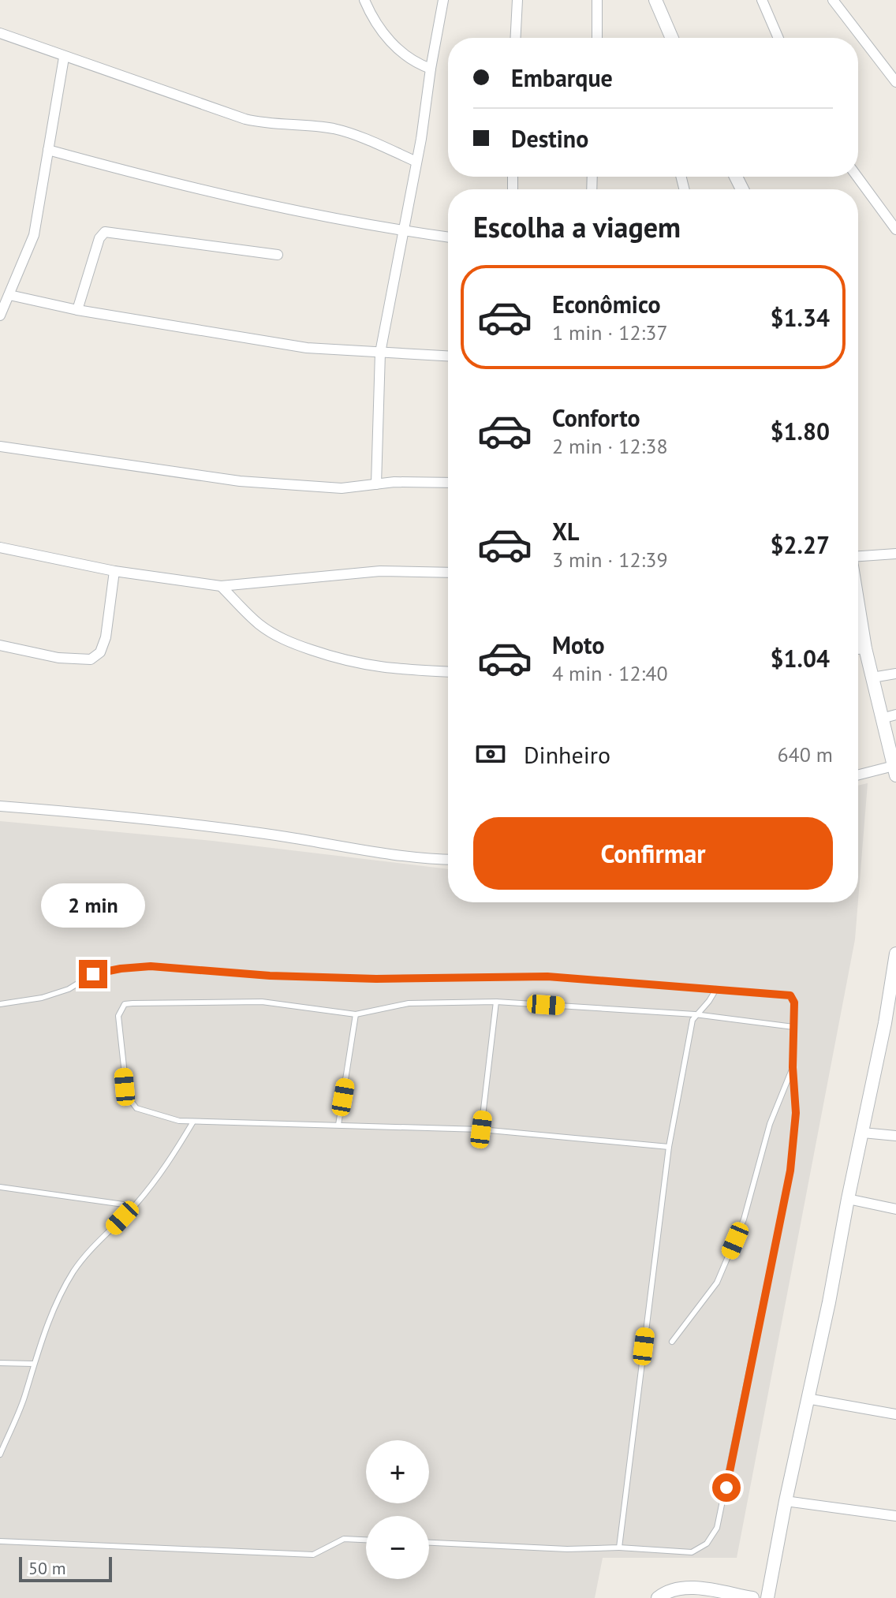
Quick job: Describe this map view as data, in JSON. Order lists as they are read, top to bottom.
{
  "scale_bar": "50 m",
  "page": {
    "banner": ["Embarque", "Destino"],
    "heading": "Escolha a viagem",
    "list": [
      {
        "name": "Econômico",
        "note": "1 min · 12:37",
        "value": "$1.34"
      },
      {
        "name": "Conforto",
        "note": "2 min · 12:38",
        "value": "$1.80"
      },
      {
        "name": "XL",
        "note": "3 min · 12:39",
        "value": "$2.27"
      },
      {
        "name": "Moto",
        "note": "4 min · 12:40",
        "value": "$1.04"
      }
    ],
    "pay": ["Dinheiro", "640 m"],
    "buttons": "Confirmar",
    "bubble": "2 min",
    "map_buttons": ["+", "−"],
    "scale": "50 m"
  }
}
